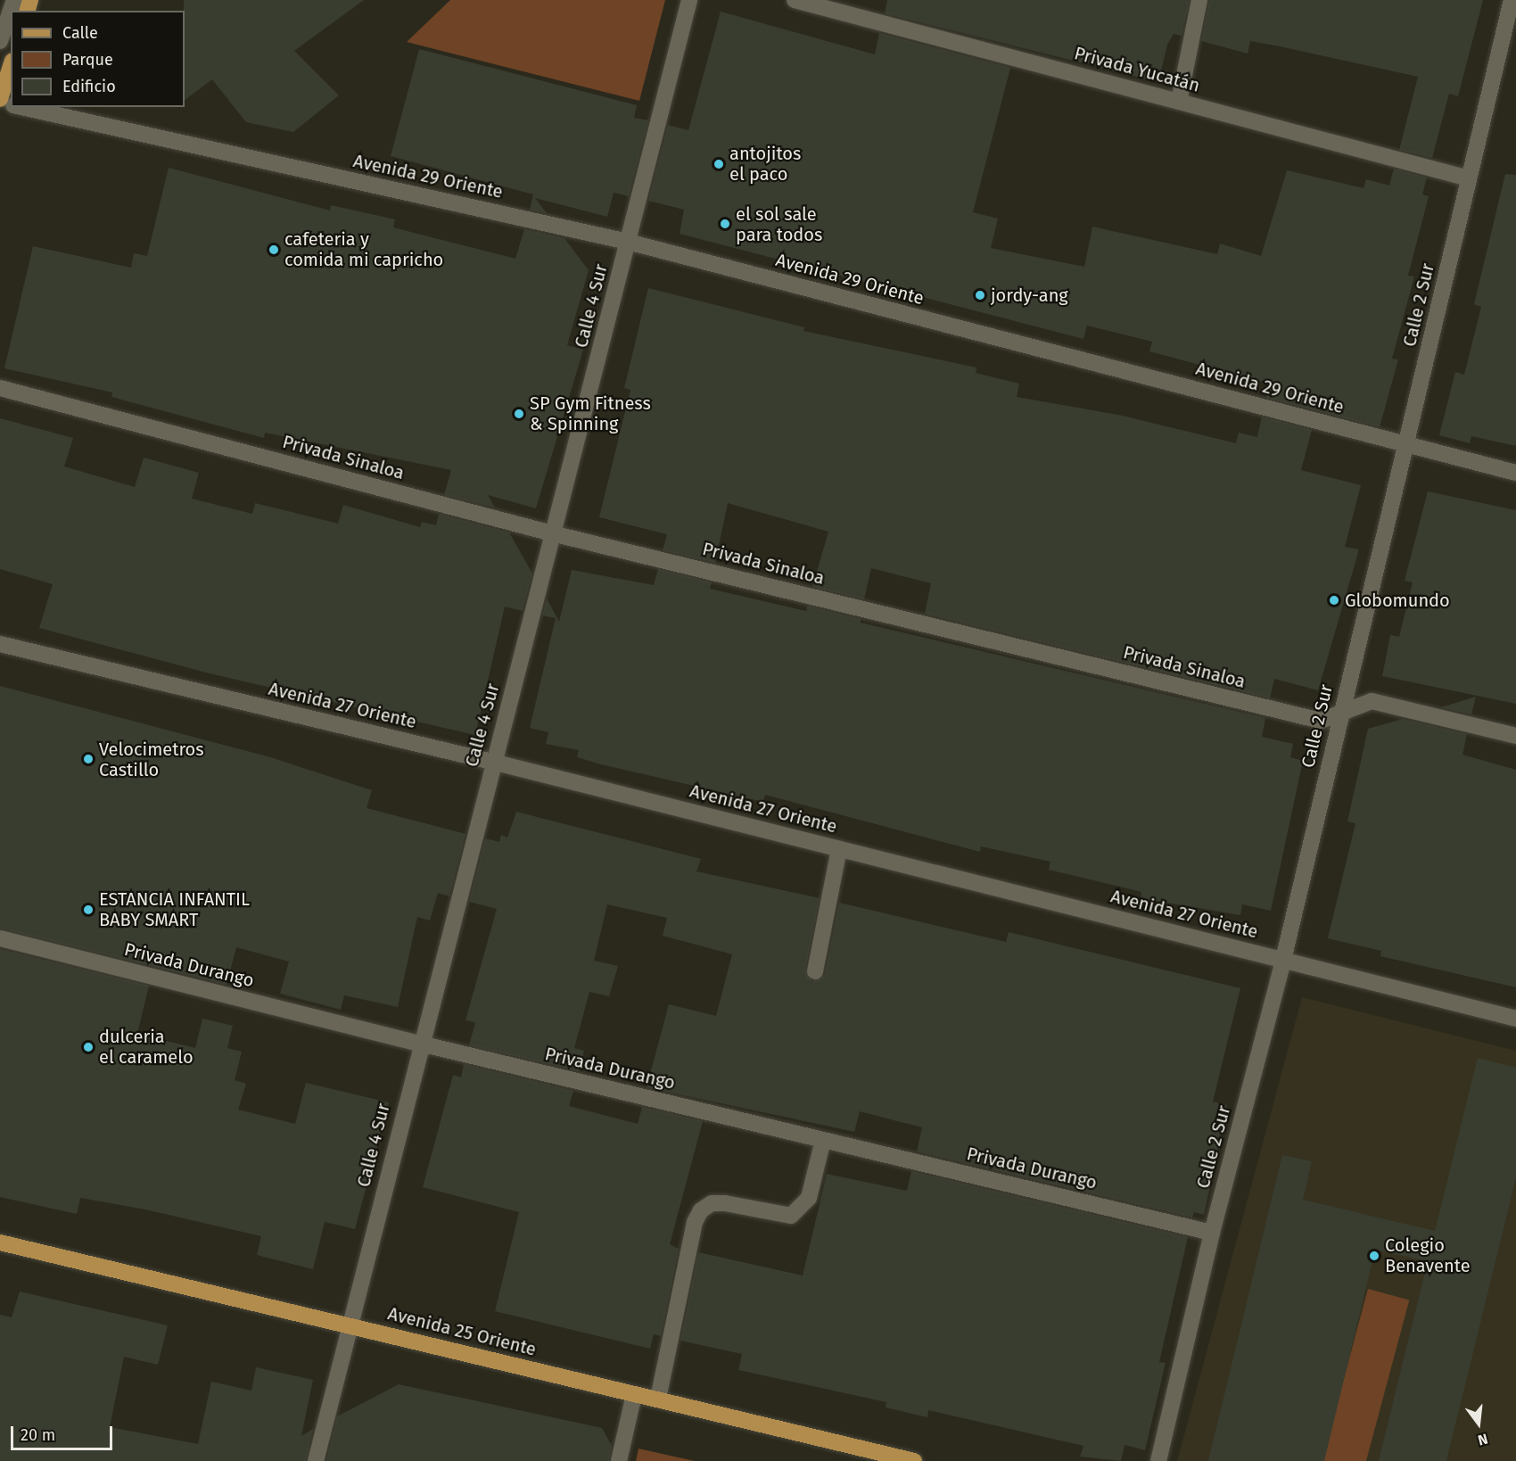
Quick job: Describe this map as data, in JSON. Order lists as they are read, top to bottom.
{
  "streets": {
    "main road": ["Avenida 25 Oriente"],
    "street": [
      "Privada Yucatán",
      "Avenida 29 Oriente",
      "Calle 2 Sur",
      "Calle 4 Sur",
      "Privada Sinaloa",
      "Avenida 27 Oriente",
      "Privada Durango"
    ]
  },
  "crossings": [
    ["Privada Yucatán", "Calle 2 Sur"],
    ["Avenida 29 Oriente", "Calle 2 Sur"],
    ["Avenida 29 Oriente", "Calle 4 Sur"],
    ["Calle 2 Sur", "Privada Sinaloa"],
    ["Calle 2 Sur", "Avenida 27 Oriente"],
    ["Calle 2 Sur", "Privada Durango"],
    ["Calle 4 Sur", "Privada Sinaloa"],
    ["Calle 4 Sur", "Avenida 27 Oriente"],
    ["Calle 4 Sur", "Privada Durango"],
    ["Calle 4 Sur", "Avenida 25 Oriente"]
  ],
  "places": [
    "antojitos el paco",
    "el sol sale para todos",
    "cafeteria y comida mi capricho",
    "jordy-ang",
    "SP Gym Fitness & Spinning",
    "Globomundo",
    "Velocimetros Castillo",
    "ESTANCIA INFANTIL BABY SMART",
    "dulceria el caramelo",
    "Colegio Benavente"
  ],
  "legend": ["Calle", "Parque", "Edificio"],
  "scale_bar": "20 m",
  "north": "bottom"
}
